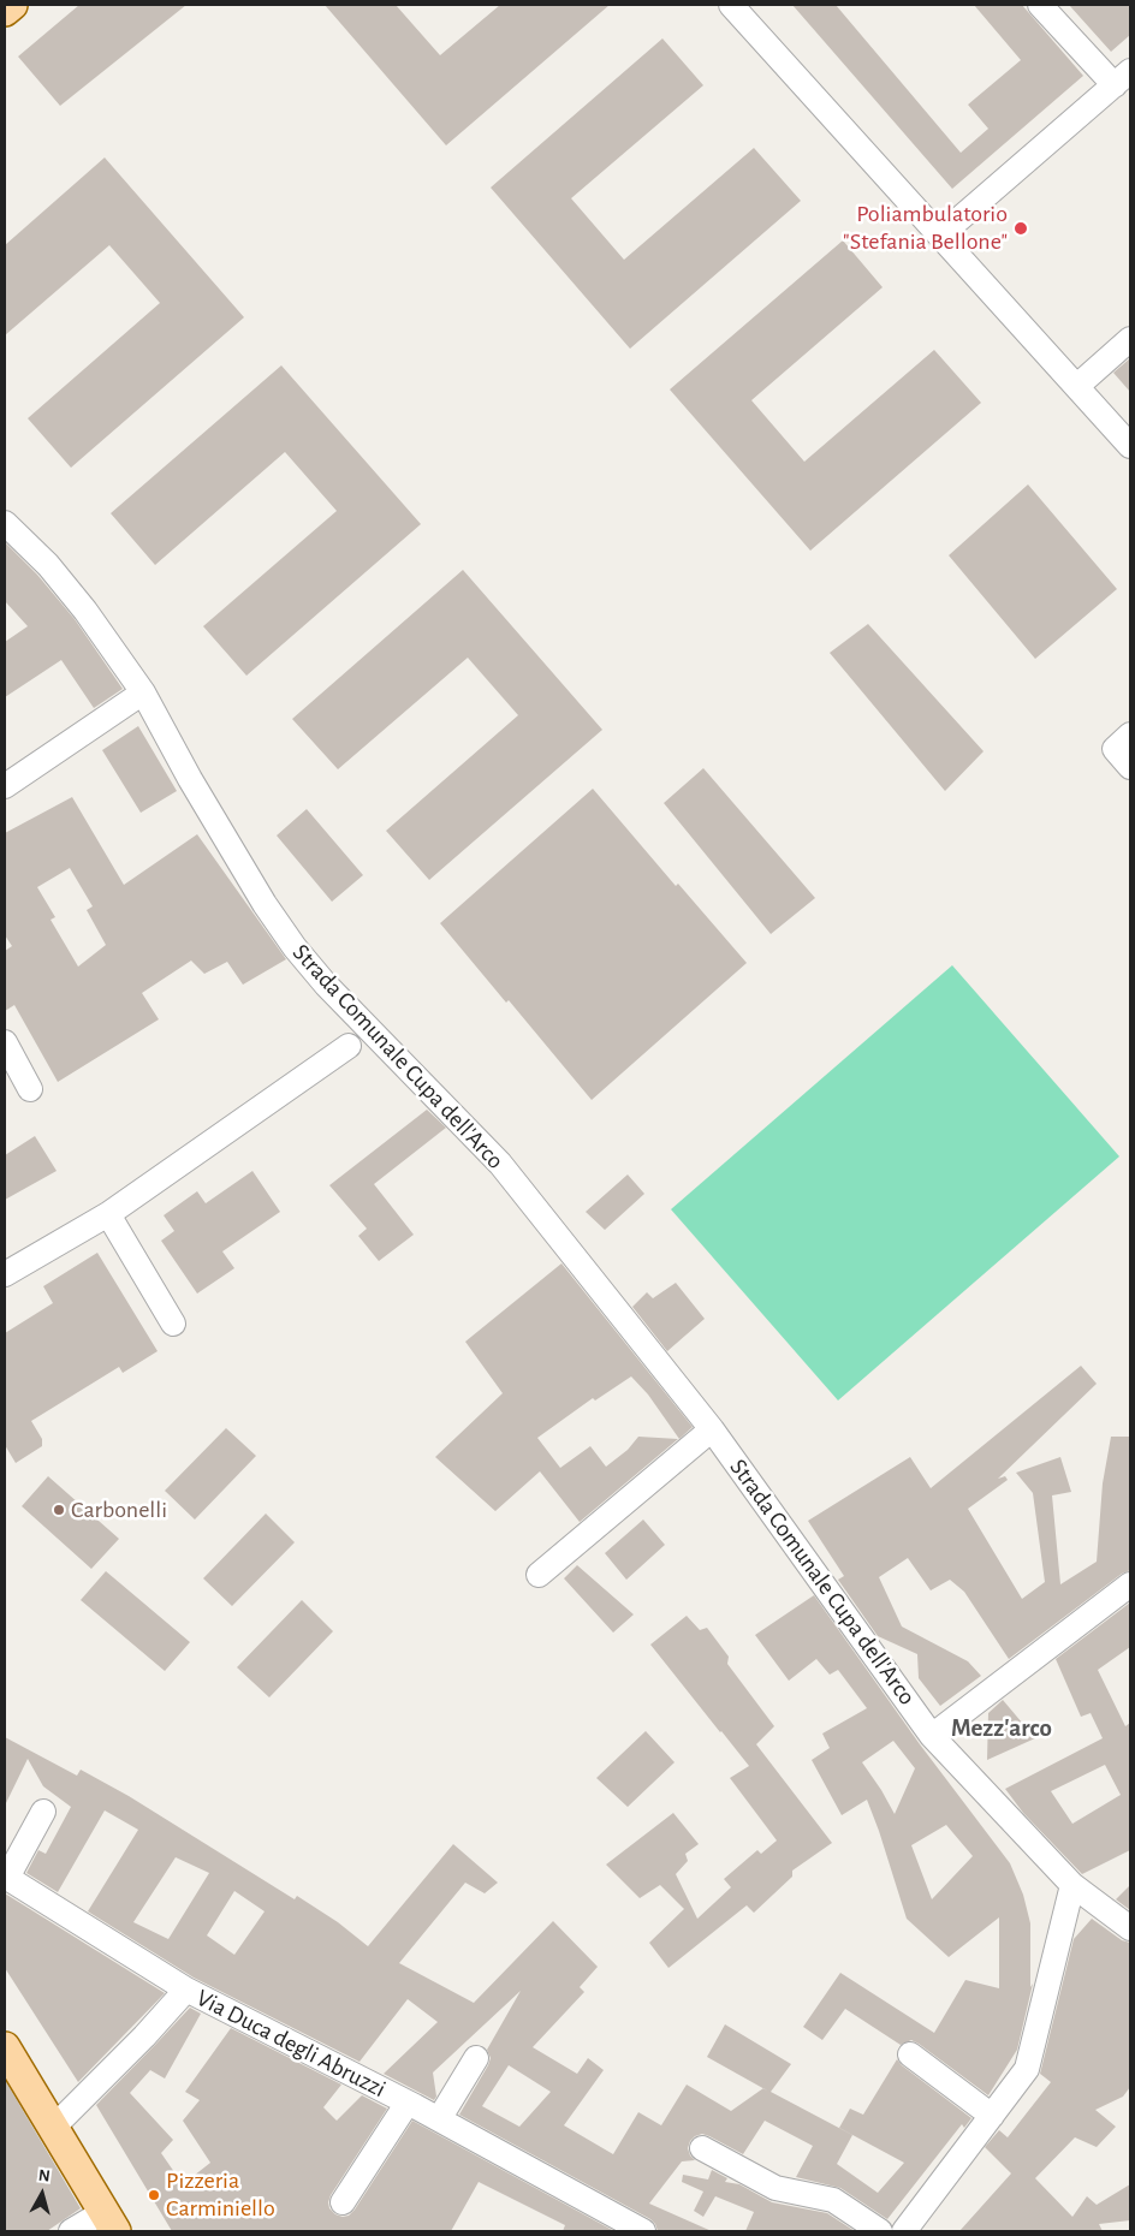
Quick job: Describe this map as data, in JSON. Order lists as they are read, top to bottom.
{
  "streets": {
    "street": ["Strada Comunale Cupa dell'Arco", "Via Duca degli Abruzzi"]
  },
  "districts": ["Mezz'arco"],
  "places": ["Poliambulatorio \"Stefania Bellone\"", "Carbonelli", "Pizzeria Carminiello"],
  "north": "top"
}
